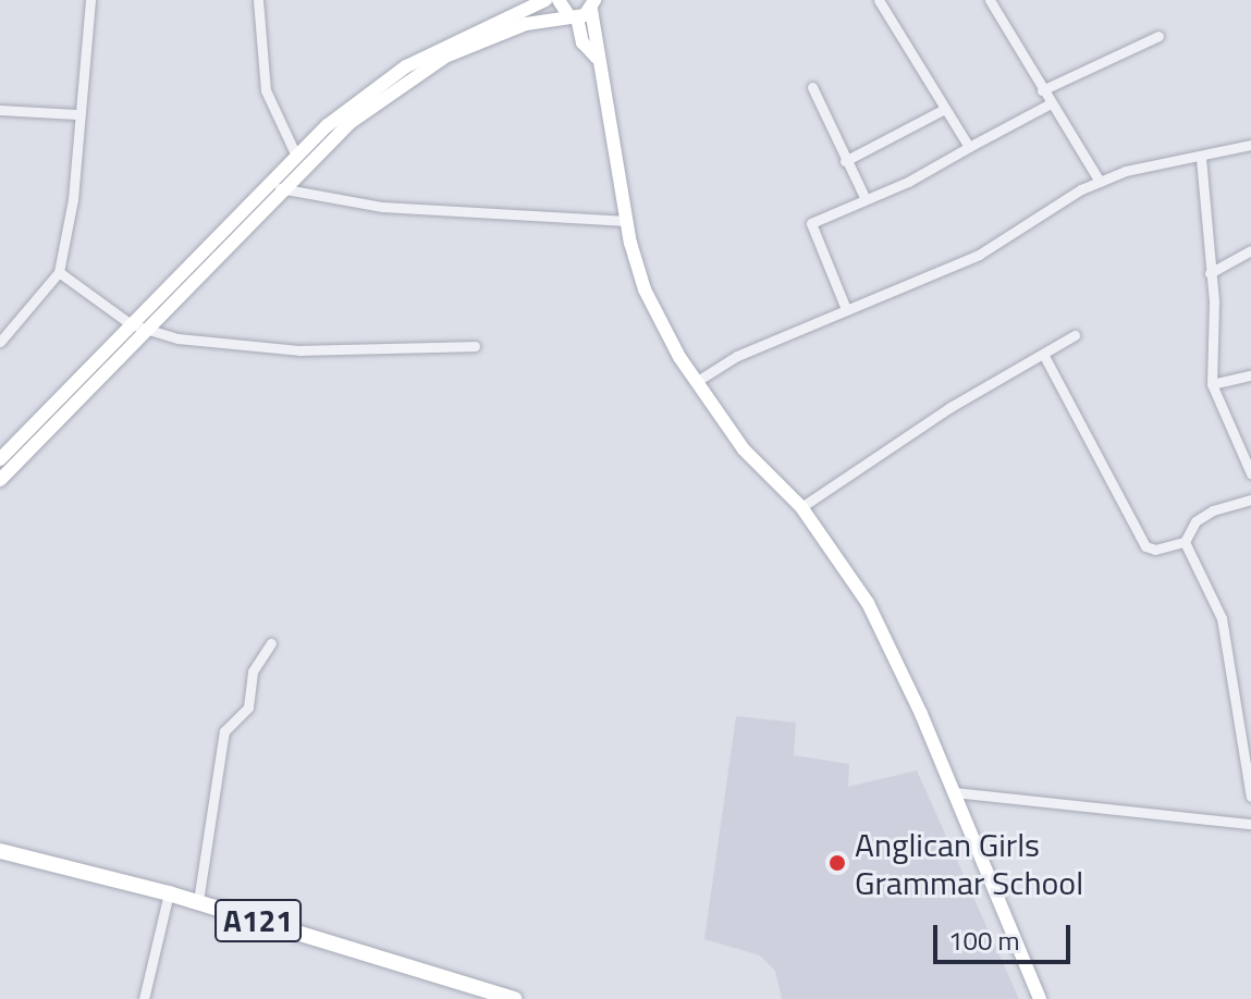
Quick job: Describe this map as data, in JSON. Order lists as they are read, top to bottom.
{
  "streets": {
    "main road": ["A121"]
  },
  "places": ["Anglican Girls Grammar School"],
  "scale_bar": "100 m"
}
